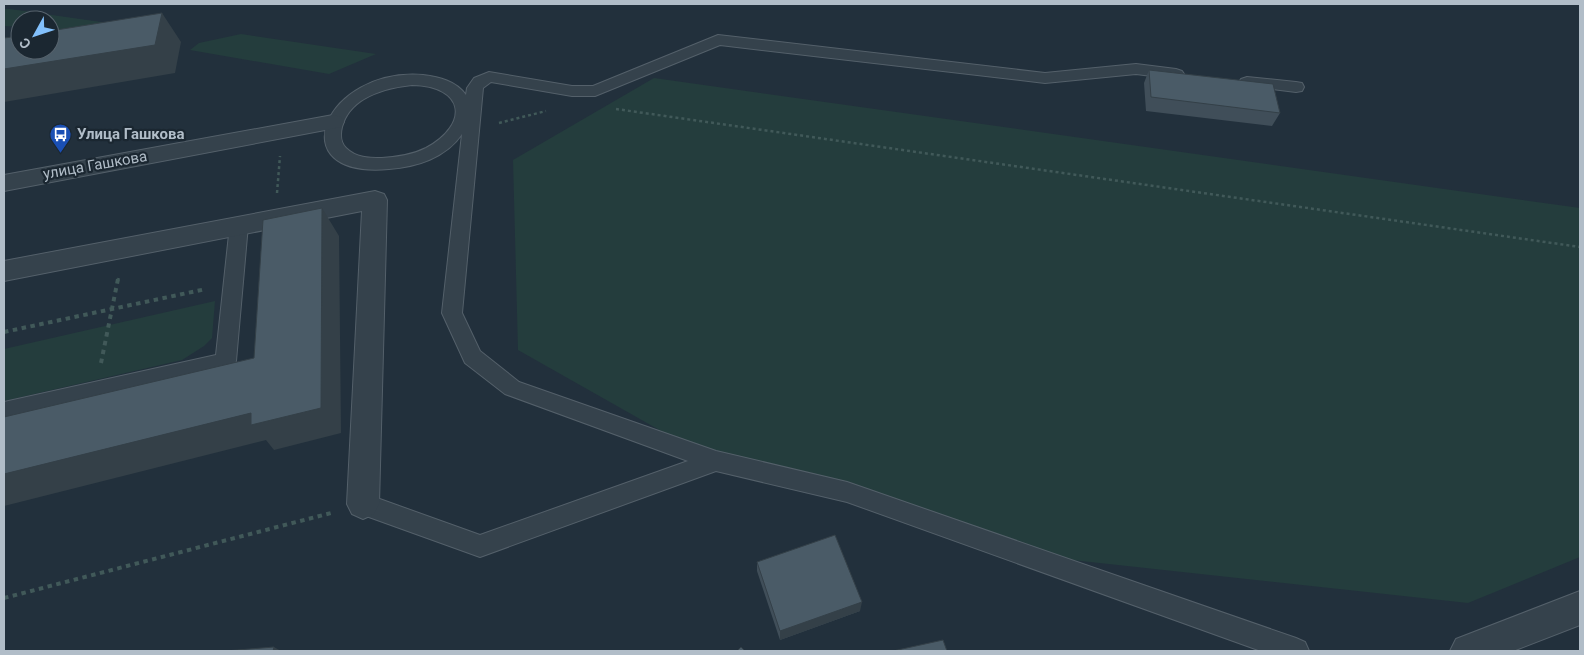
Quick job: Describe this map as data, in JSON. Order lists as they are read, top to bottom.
{
  "streets": {
    "street": ["улица Гашкова"]
  },
  "places": {
    "bus stop": ["Улица Гашкова"]
  },
  "north": "bottom left"
}
